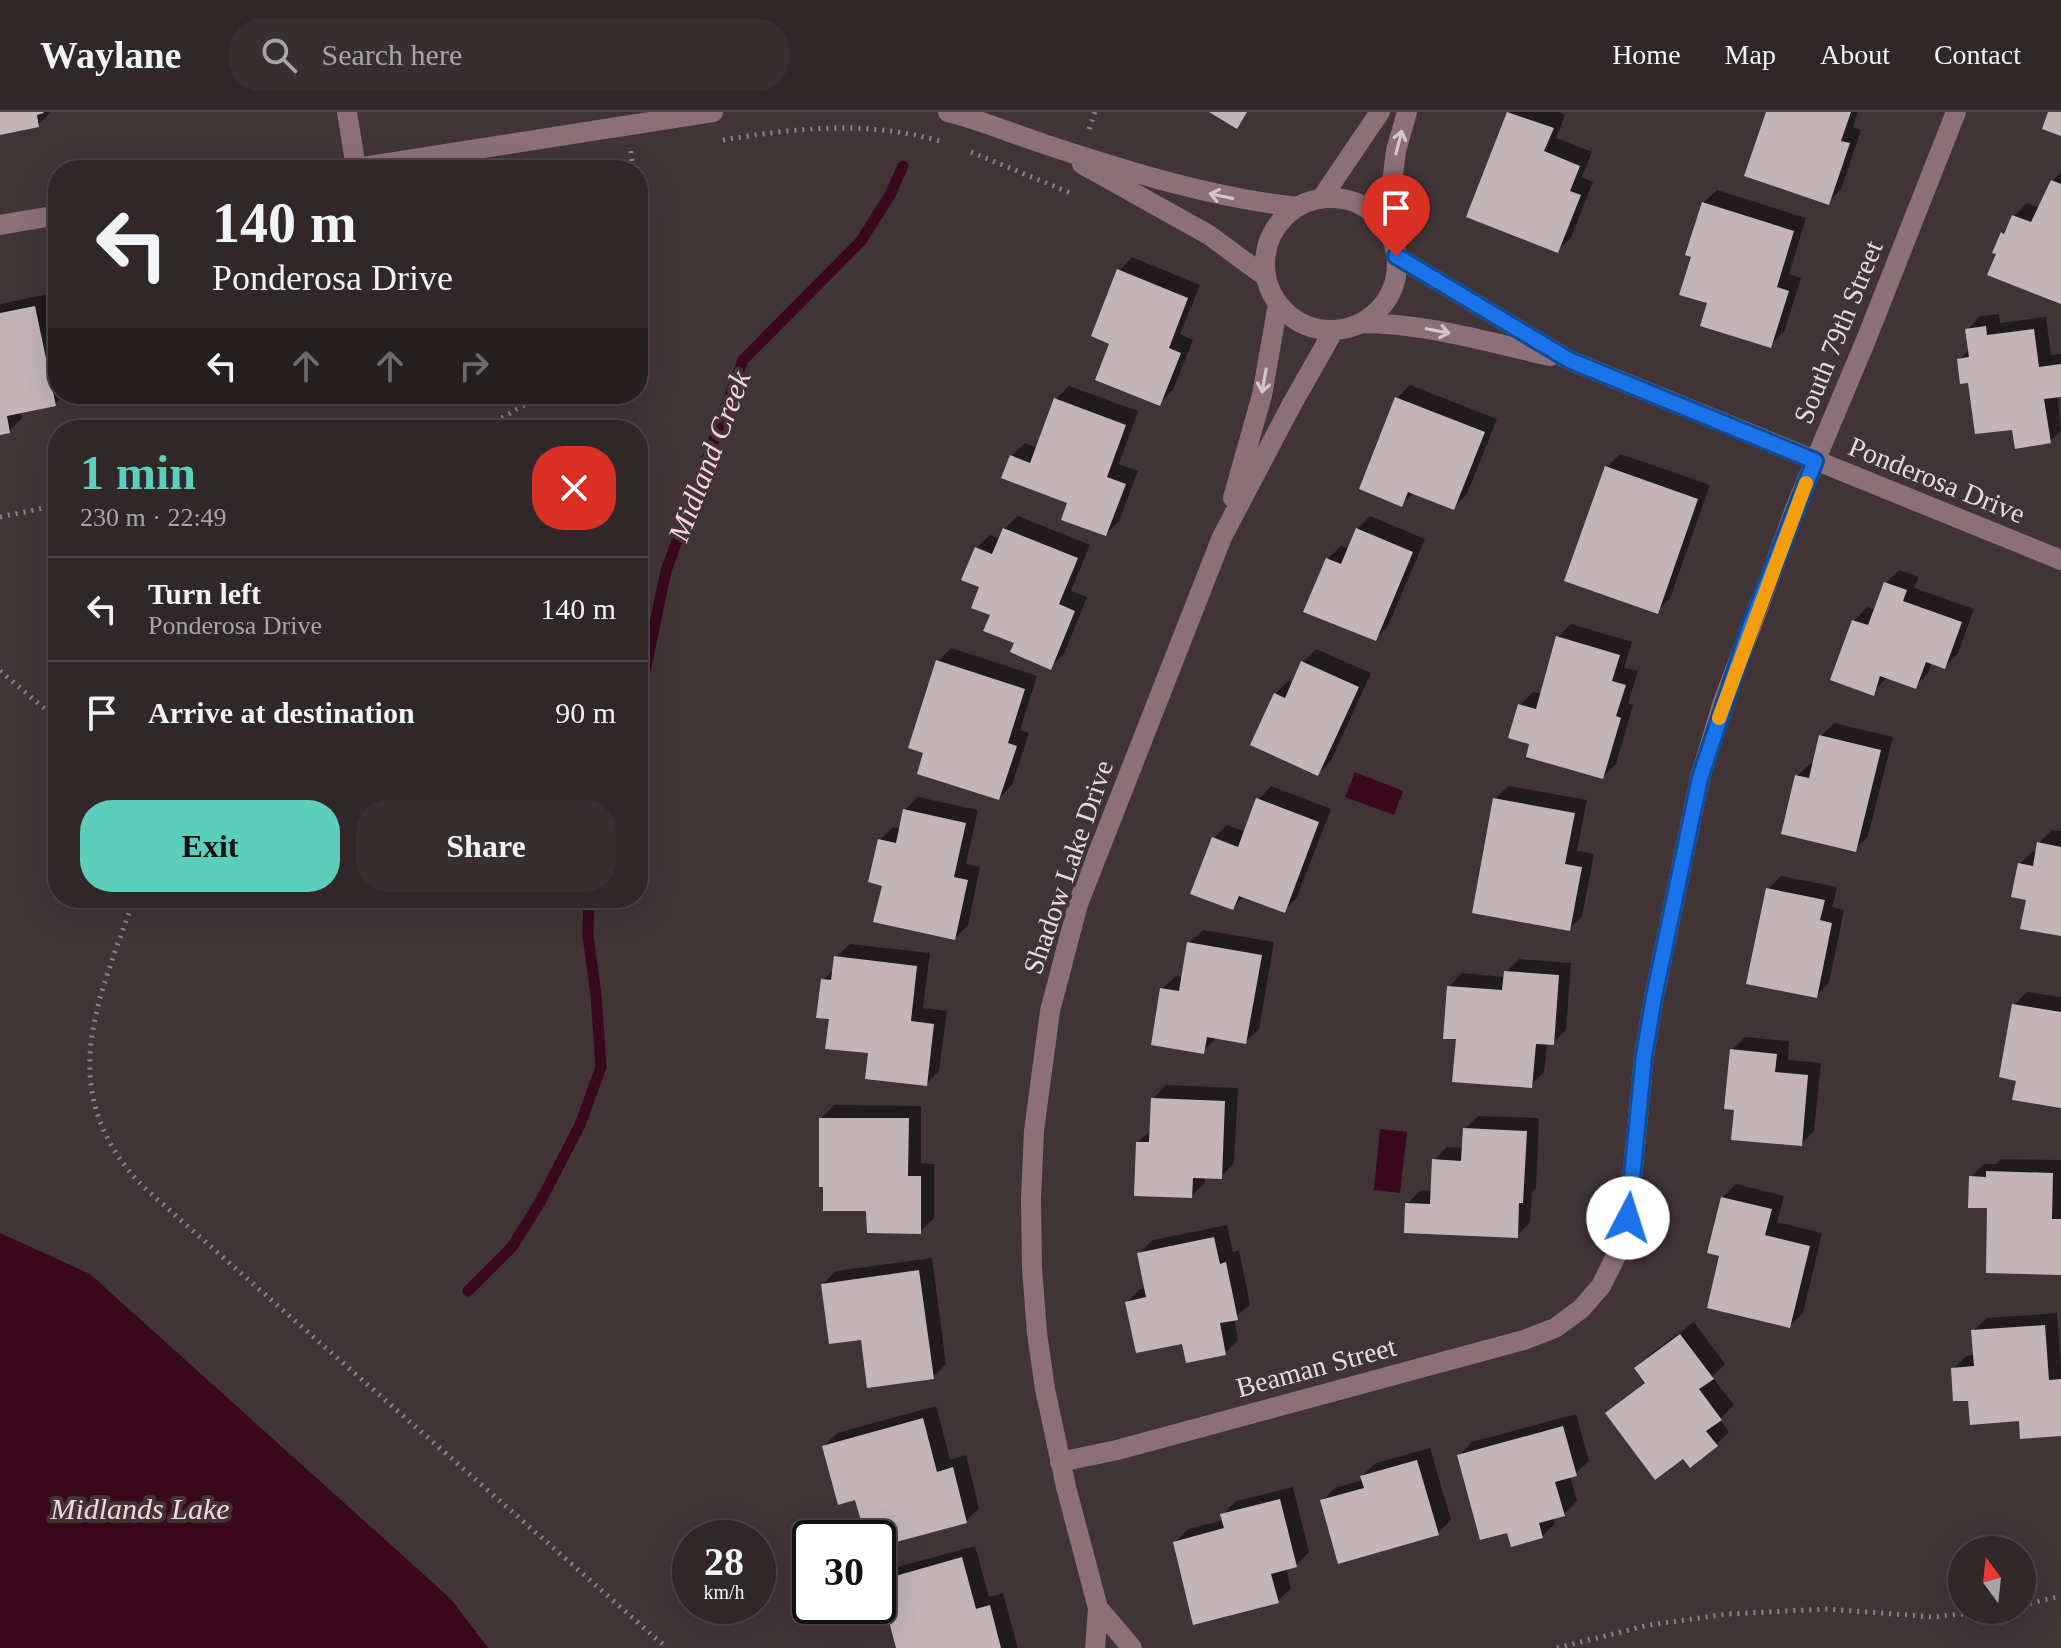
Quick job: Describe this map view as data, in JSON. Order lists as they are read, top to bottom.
{
  "streets": {
    "street": [
      "South 79th Street",
      "Ponderosa Drive",
      "Shadow Lake Drive",
      "Beaman Street"
    ]
  },
  "crossings": [
    ["South 79th Street", "Ponderosa Drive"],
    ["South 79th Street", "Beaman Street"],
    ["Ponderosa Drive", "Shadow Lake Drive"],
    ["Shadow Lake Drive", "Beaman Street"]
  ],
  "water": ["Midland Creek", "Midlands Lake"],
  "north": "top",
  "page": {
    "header": "Waylane",
    "search": "Search here",
    "nav": [
      "Home",
      "Map",
      "About",
      "Contact"
    ],
    "turn": ["140 m", "Ponderosa Drive"],
    "heading": ["1 min", "230 m · 22:49"],
    "list": [
      {
        "name": "Turn left",
        "note": "Ponderosa Drive",
        "value": "140 m"
      },
      {
        "name": "Arrive at destination",
        "value": "90 m"
      }
    ],
    "buttons": ["Exit", "Share"],
    "speed": "28 km/h",
    "limit": "30"
  }
}
